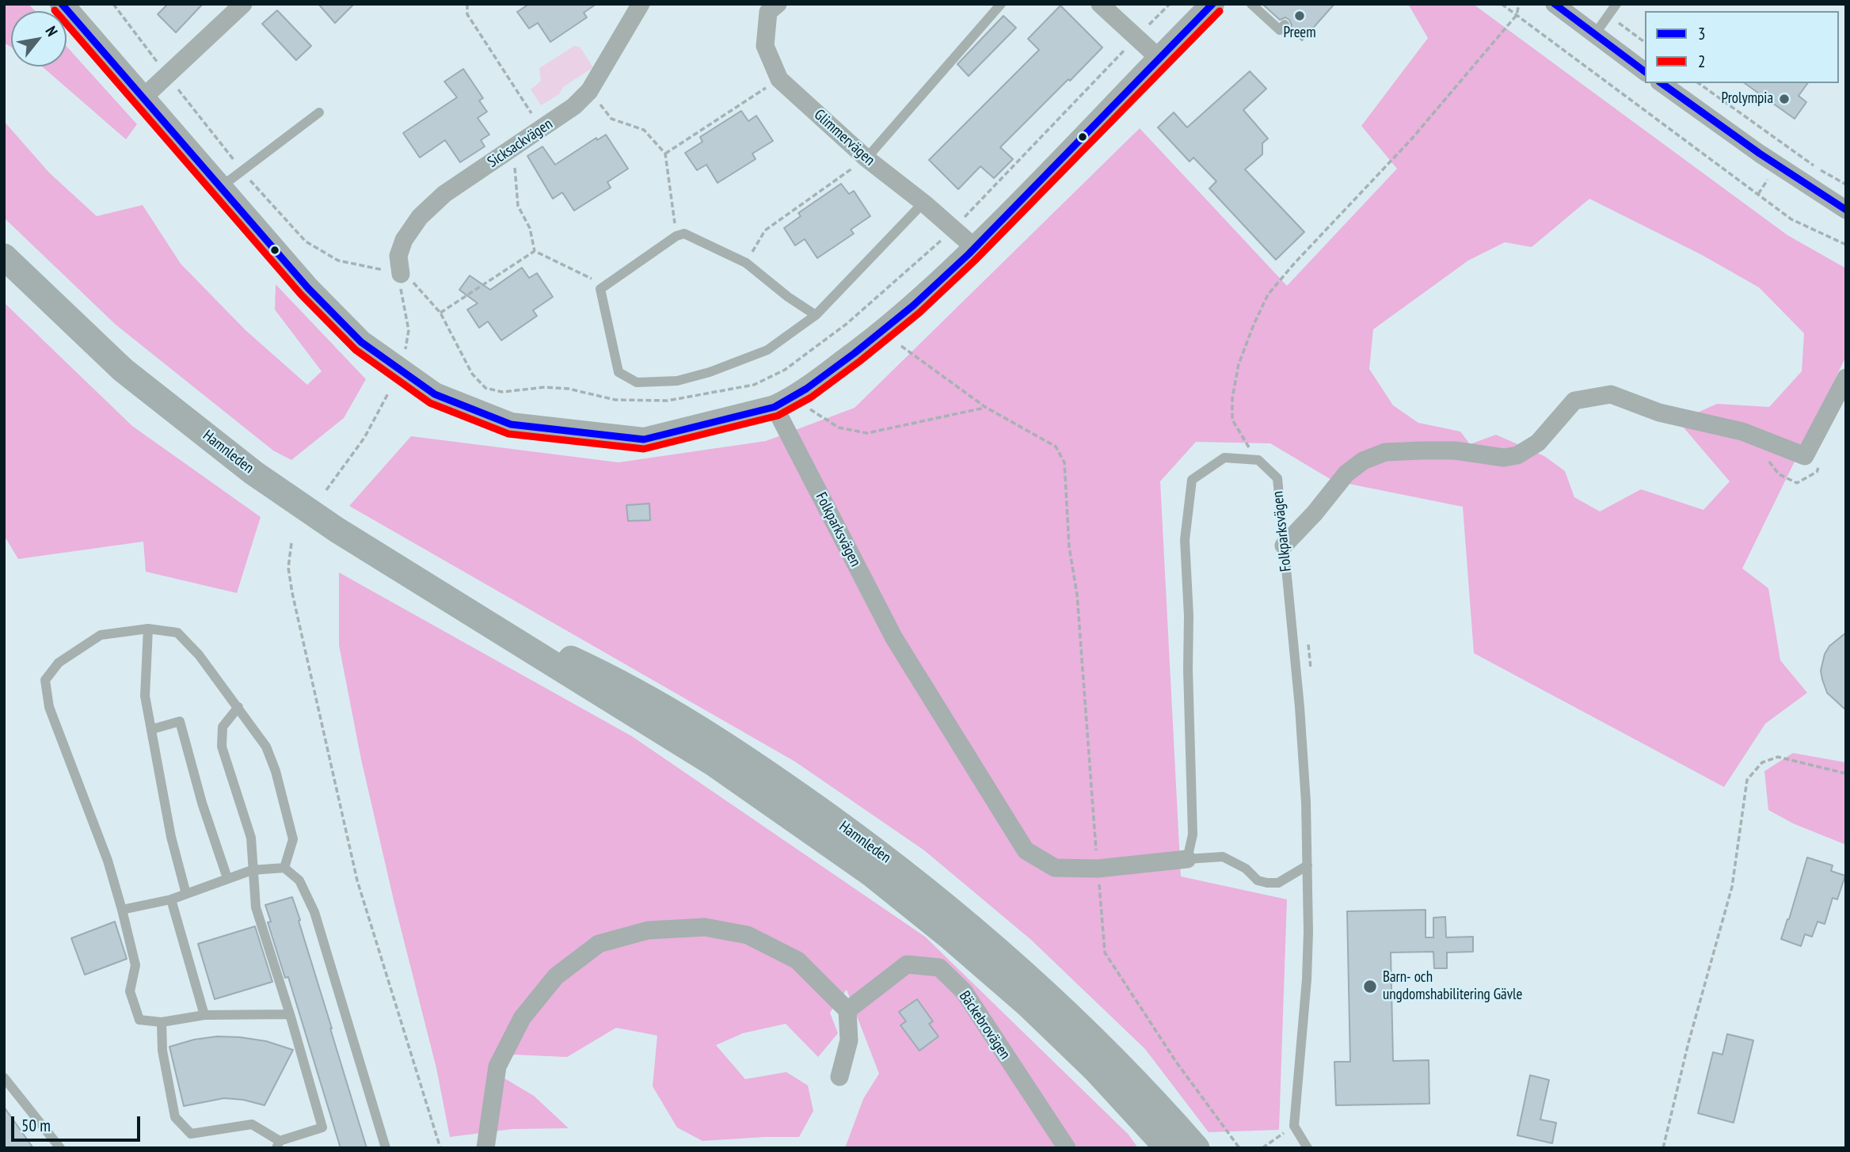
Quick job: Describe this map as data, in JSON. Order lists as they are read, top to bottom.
{
  "streets": {
    "main road": ["Hamnleden"],
    "street": [
      "Glimmervägen",
      "Sicksackvägen",
      "Folkparksvägen",
      "Bäckebrovägen"
    ]
  },
  "places": ["Preem", "Prolympia", "Barn- och ungdomshabilitering Gävle"],
  "lines": ["transit line 3", "transit line 2"],
  "legend": ["3", "2"],
  "scale_bar": "50 m",
  "north": "top right"
}
